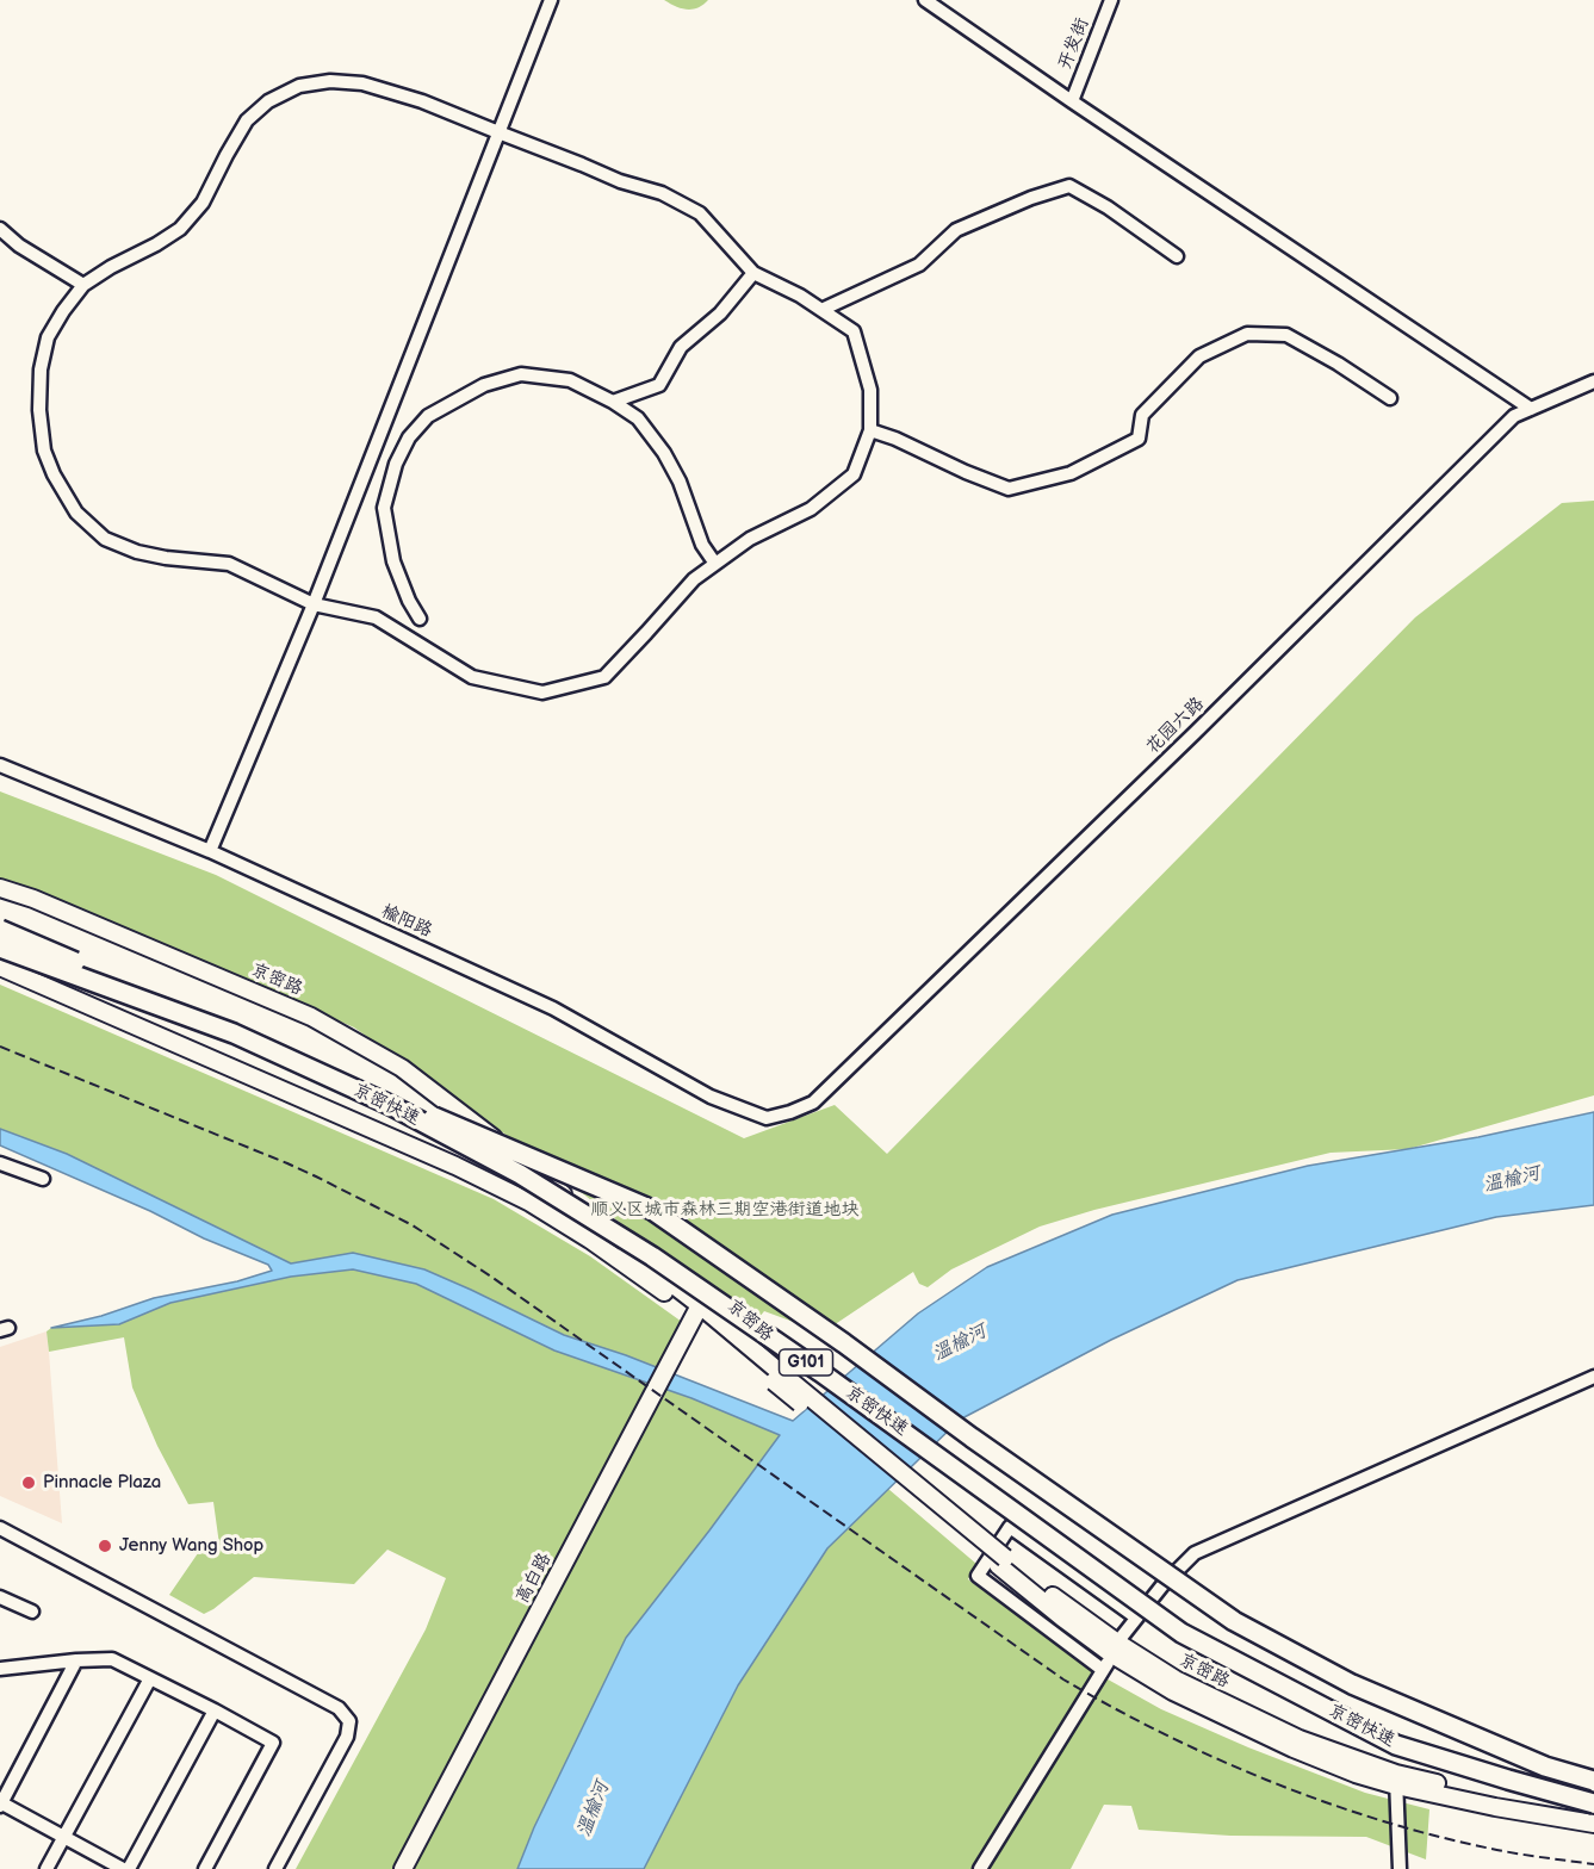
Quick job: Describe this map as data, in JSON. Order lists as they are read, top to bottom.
{
  "streets": {
    "highway": ["京密快速", "G101"],
    "main road": ["京密路", "高白路"],
    "street": ["开发街", "花园六路", "榆阳路"]
  },
  "crossings": [
    ["花园六路", "榆阳路"],
    ["京密路", "高白路"]
  ],
  "water": ["温榆河"],
  "parks": ["顺义区城市森林三期空港街道地块"],
  "places": ["Pinnacle Plaza", "Jenny Wang Shop"]
}
